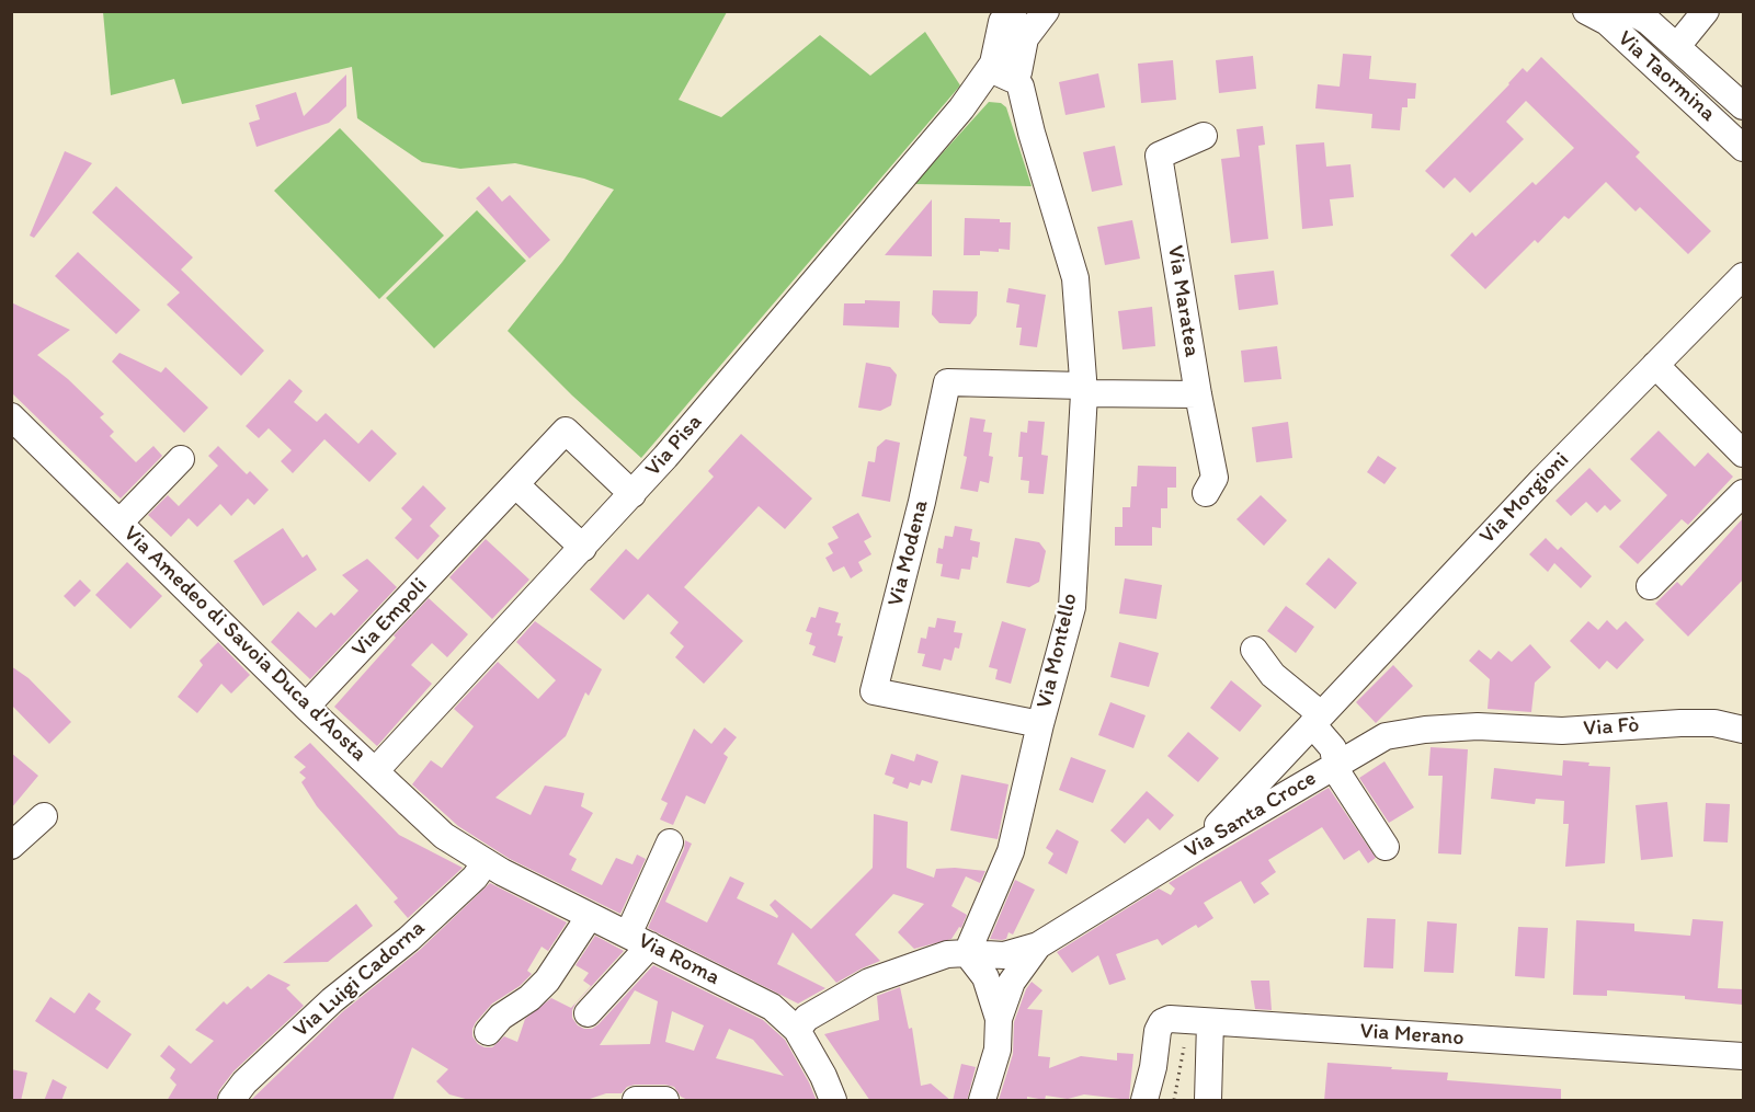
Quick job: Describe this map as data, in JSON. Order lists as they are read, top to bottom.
{
  "streets": {
    "street": [
      "Via Taormina",
      "Via Maratea",
      "Via Pisa",
      "Via Morgioni",
      "Via Modena",
      "Via Empoli",
      "Via Amedeo di Savoia Duca d'Aosta",
      "Via Montello",
      "Via Fò",
      "Via Santa Croce",
      "Via Roma",
      "Via Luigi Cadorna",
      "Via Merano"
    ]
  },
  "crossings": [
    ["Via Pisa", "Via Empoli"],
    ["Via Pisa", "Via Amedeo di Savoia Duca d'Aosta"],
    ["Via Pisa", "Via Montello"],
    ["Via Morgioni", "Via Santa Croce"],
    ["Via Modena", "Via Montello"],
    ["Via Empoli", "Via Amedeo di Savoia Duca d'Aosta"],
    ["Via Amedeo di Savoia Duca d'Aosta", "Via Roma"],
    ["Via Amedeo di Savoia Duca d'Aosta", "Via Luigi Cadorna"],
    ["Via Fò", "Via Santa Croce"],
    ["Via Roma", "Via Luigi Cadorna"]
  ]
}
